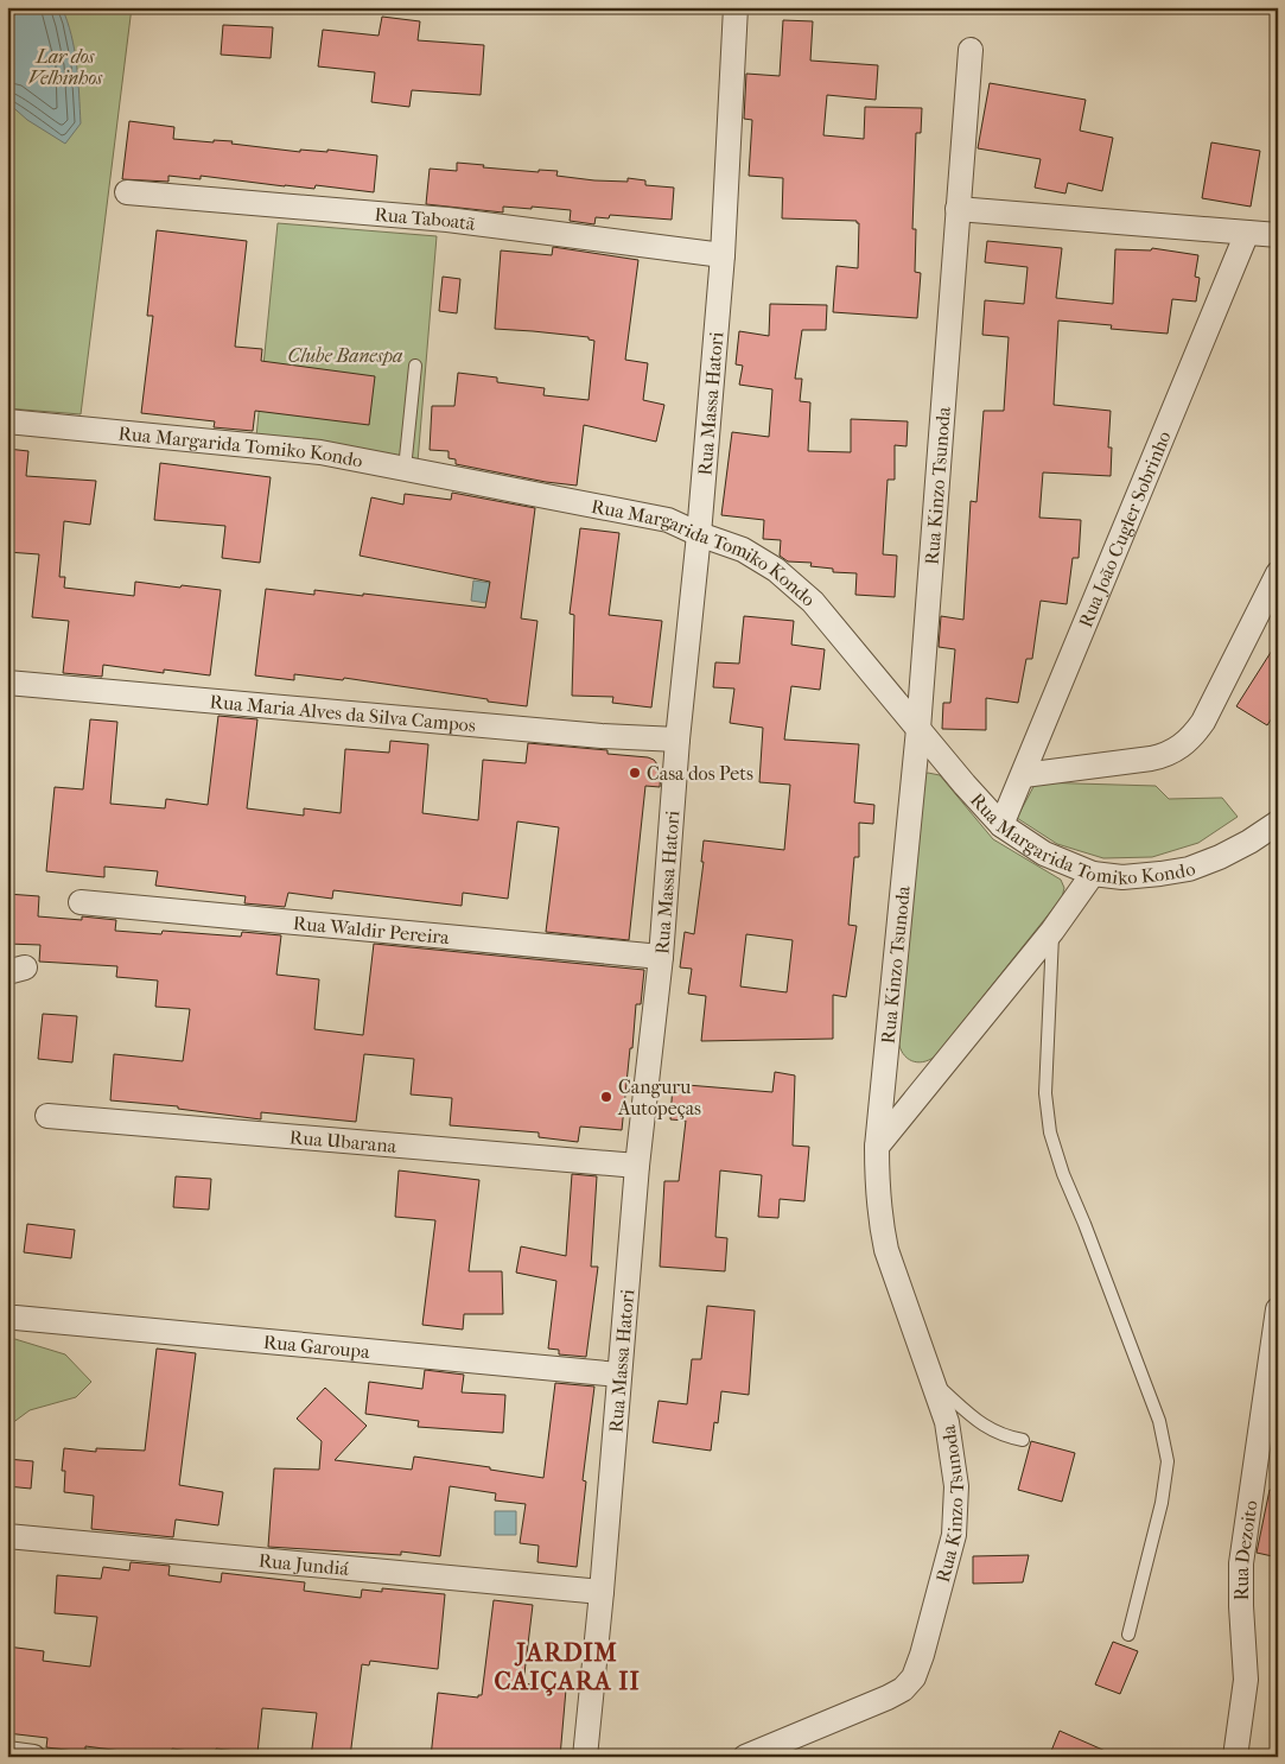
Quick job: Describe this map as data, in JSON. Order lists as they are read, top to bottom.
{
  "streets": {
    "street": [
      "Rua Taboatã",
      "Rua Massa Hatori",
      "Rua Margarida Tomiko Kondo",
      "Rua Kinzo Tsunoda",
      "Rua João Cugler Sobrinho",
      "Rua Maria Alves da Silva Campos",
      "Rua Waldir Pereira",
      "Rua Ubarana",
      "Rua Garoupa",
      "Rua Dezoito",
      "Rua Jundiá"
    ]
  },
  "crossings": [
    ["Rua Taboatã", "Rua Massa Hatori"],
    ["Rua Massa Hatori", "Rua Margarida Tomiko Kondo"],
    ["Rua Massa Hatori", "Rua Maria Alves da Silva Campos"],
    ["Rua Massa Hatori", "Rua Waldir Pereira"],
    ["Rua Massa Hatori", "Rua Ubarana"],
    ["Rua Massa Hatori", "Rua Garoupa"],
    ["Rua Massa Hatori", "Rua Jundiá"],
    ["Rua Margarida Tomiko Kondo", "Rua Kinzo Tsunoda"],
    ["Rua Margarida Tomiko Kondo", "Rua João Cugler Sobrinho"]
  ],
  "districts": ["JARDIM CAIÇARA II"],
  "parks": ["Lar dos Velhinhos", "Clube Banespa"],
  "places": ["Casa dos Pets", "Canguru Autopeças"]
}
